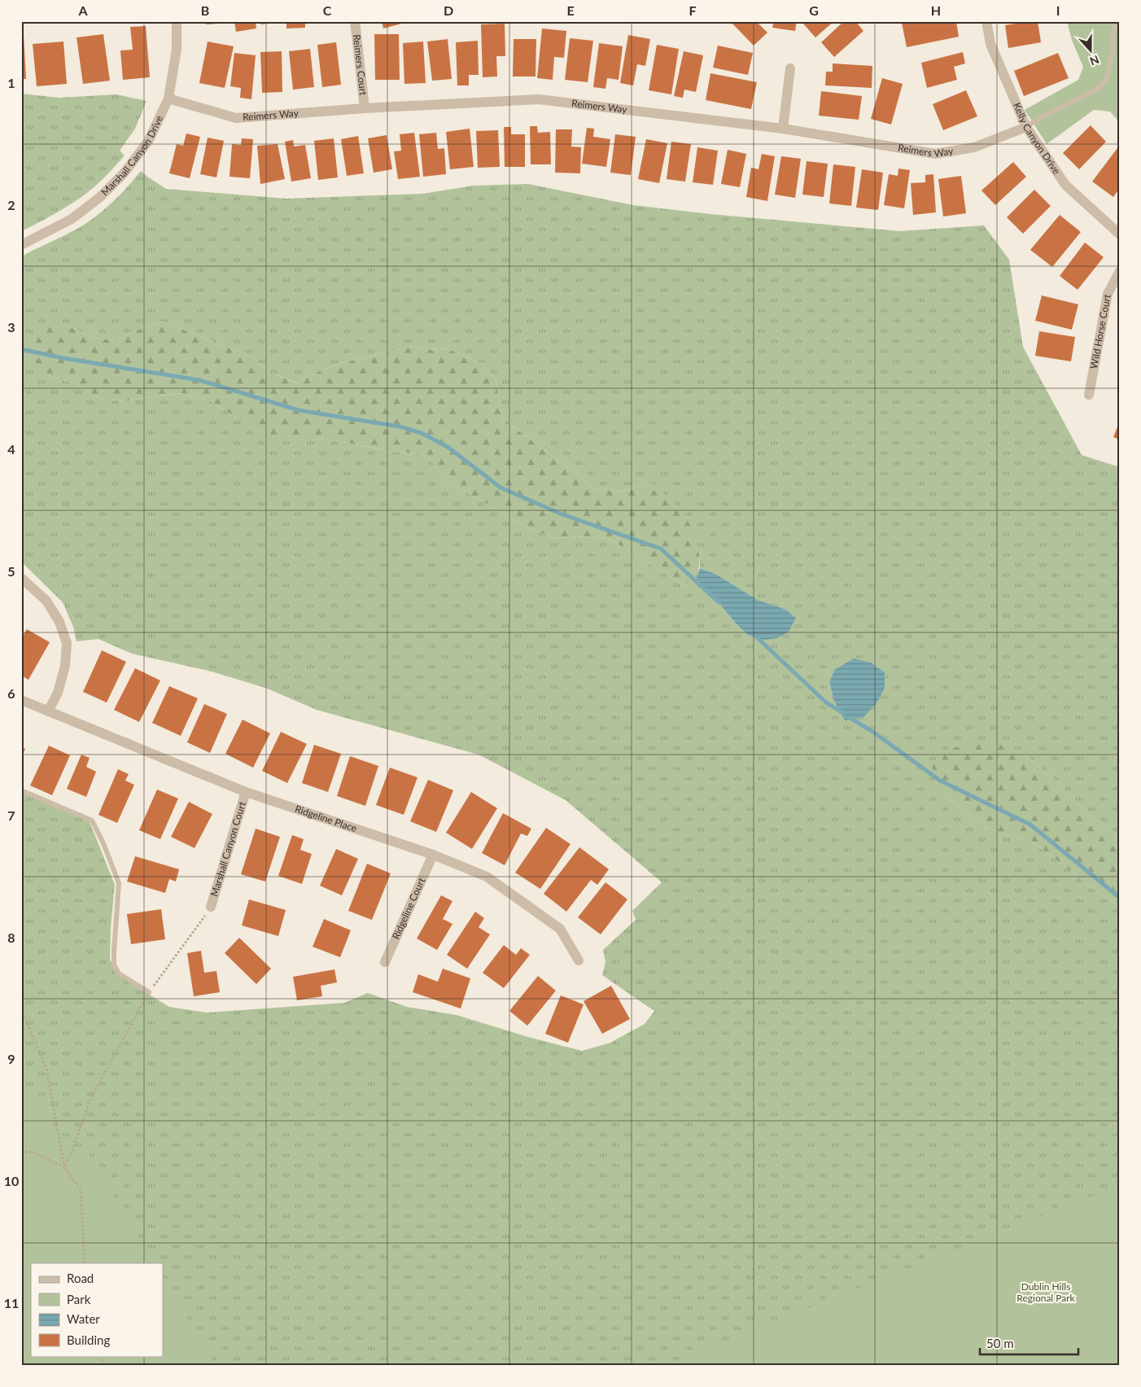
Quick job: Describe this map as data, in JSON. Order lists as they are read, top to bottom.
{
  "streets": {
    "street": [
      "Reimers Court",
      "Reimers Way",
      "Kelly Canyon Drive",
      "Marshall Canyon Drive",
      "Wild Horse Court",
      "Ridgeline Place",
      "Marshall Canyon Court",
      "Ridgeline Court"
    ]
  },
  "crossings": [
    ["Reimers Court", "Reimers Way"],
    ["Reimers Way", "Kelly Canyon Drive"],
    ["Reimers Way", "Marshall Canyon Drive"],
    ["Ridgeline Place", "Marshall Canyon Court"],
    ["Ridgeline Place", "Ridgeline Court"]
  ],
  "parks": ["Dublin Hills Regional Park"],
  "legend": [
    "Road",
    "Park",
    "Water",
    "Building"
  ],
  "scale_bar": "50 m",
  "north": "bottom",
  "grid": {
    "columns": [
      "A",
      "B",
      "C",
      "D",
      "E",
      "F",
      "G",
      "H",
      "I"
    ],
    "rows": [
      "1",
      "2",
      "3",
      "4",
      "5",
      "6",
      "7",
      "8",
      "9",
      "10",
      "11"
    ]
  }
}
